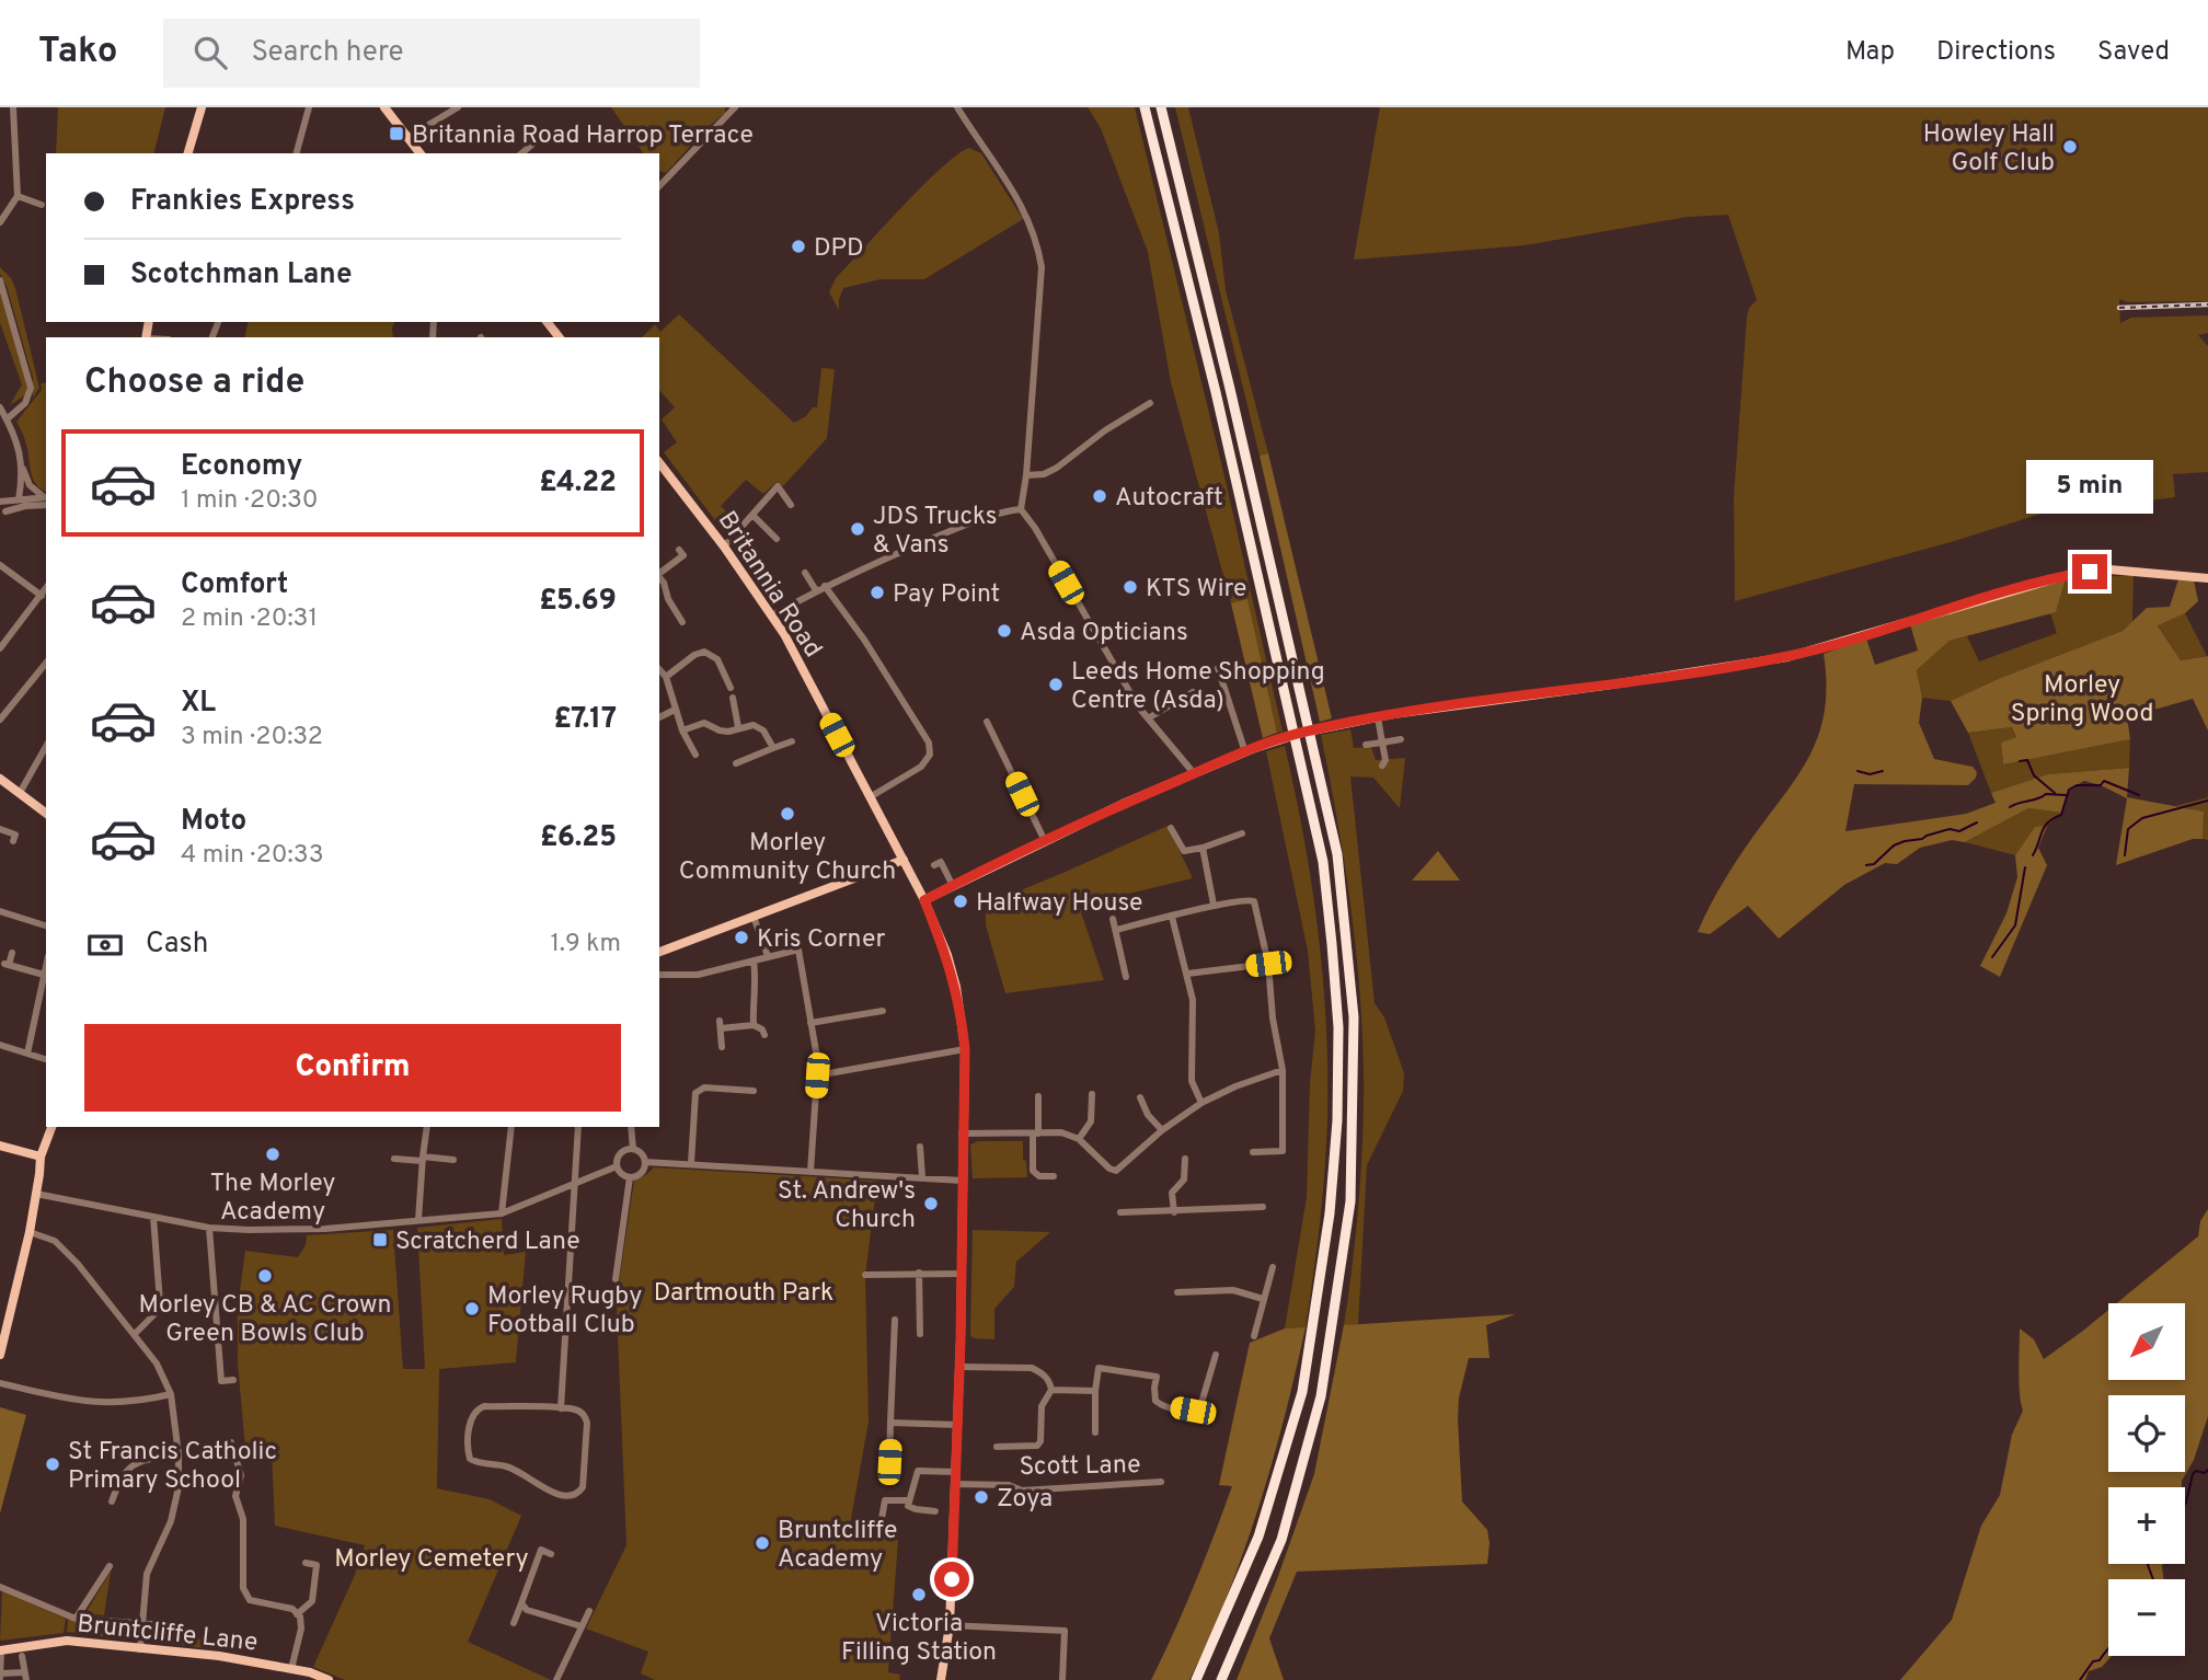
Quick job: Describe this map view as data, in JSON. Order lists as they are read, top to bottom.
{
  "streets": {
    "main road": ["Britannia Road", "Bruntcliffe Lane"],
    "street": ["Scott Lane"]
  },
  "crossings": [
    ["Britannia Road", "Scott Lane"]
  ],
  "parks": ["Morley Spring Wood", "Dartmouth Park", "Morley Cemetery"],
  "places": {
    "transit": ["Britannia Road Harrop Terrace", "Scratcherd Lane"],
    "other": [
      "Howley Hall Golf Club",
      "DPD",
      "Autocraft",
      "JDS Trucks & Vans",
      "KTS Wire",
      "Pay Point",
      "Asda Opticians",
      "Leeds Home Shopping Centre (Asda)",
      "Morley Community Church",
      "Halfway House",
      "Kris Corner",
      "The Morley Academy",
      "St. Andrew's Church",
      "Morley CB & AC Crown Green Bowls Club",
      "Morley Rugby Football Club",
      "St Francis Catholic Primary School",
      "Zoya",
      "Bruntcliffe Academy",
      "Victoria Filling Station"
    ]
  },
  "north": "bottom left",
  "page": {
    "header": "Tako",
    "search": "Search here",
    "nav": ["Map", "Directions", "Saved"],
    "banner": ["Frankies Express", "Scotchman Lane"],
    "heading": "Choose a ride",
    "list": [
      {
        "name": "Economy",
        "note": "1 min · 20:30",
        "value": "£4.22"
      },
      {
        "name": "Comfort",
        "note": "2 min · 20:31",
        "value": "£5.69"
      },
      {
        "name": "XL",
        "note": "3 min · 20:32",
        "value": "£7.17"
      },
      {
        "name": "Moto",
        "note": "4 min · 20:33",
        "value": "£6.25"
      }
    ],
    "bubble": "5 min",
    "pay": ["Cash", "1.9 km"],
    "buttons": "Confirm",
    "map_buttons": ["+", "−"]
  }
}
